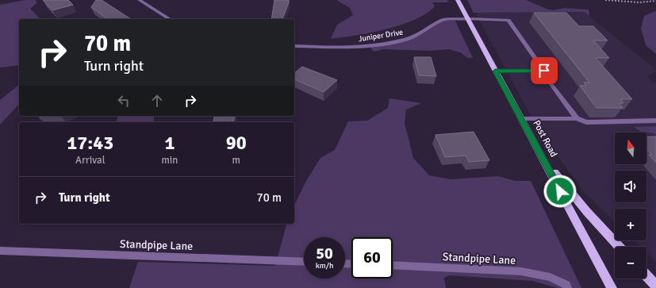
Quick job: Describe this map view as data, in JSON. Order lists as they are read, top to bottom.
{
  "streets": {
    "main road": ["Post Road"],
    "street": ["Juniper Drive", "Standpipe Lane"]
  },
  "crossings": [
    ["Juniper Drive", "Post Road"]
  ],
  "north": "top",
  "page": {
    "turn": ["70 m", "Turn right"],
    "eta": [
      "17:43",
      "Arrival",
      "1",
      "min",
      "90",
      "m"
    ],
    "map_buttons": ["+", "−"],
    "list": [
      {
        "name": "Turn right",
        "value": "70 m"
      }
    ],
    "speed": "50 km/h",
    "limit": "60"
  }
}
